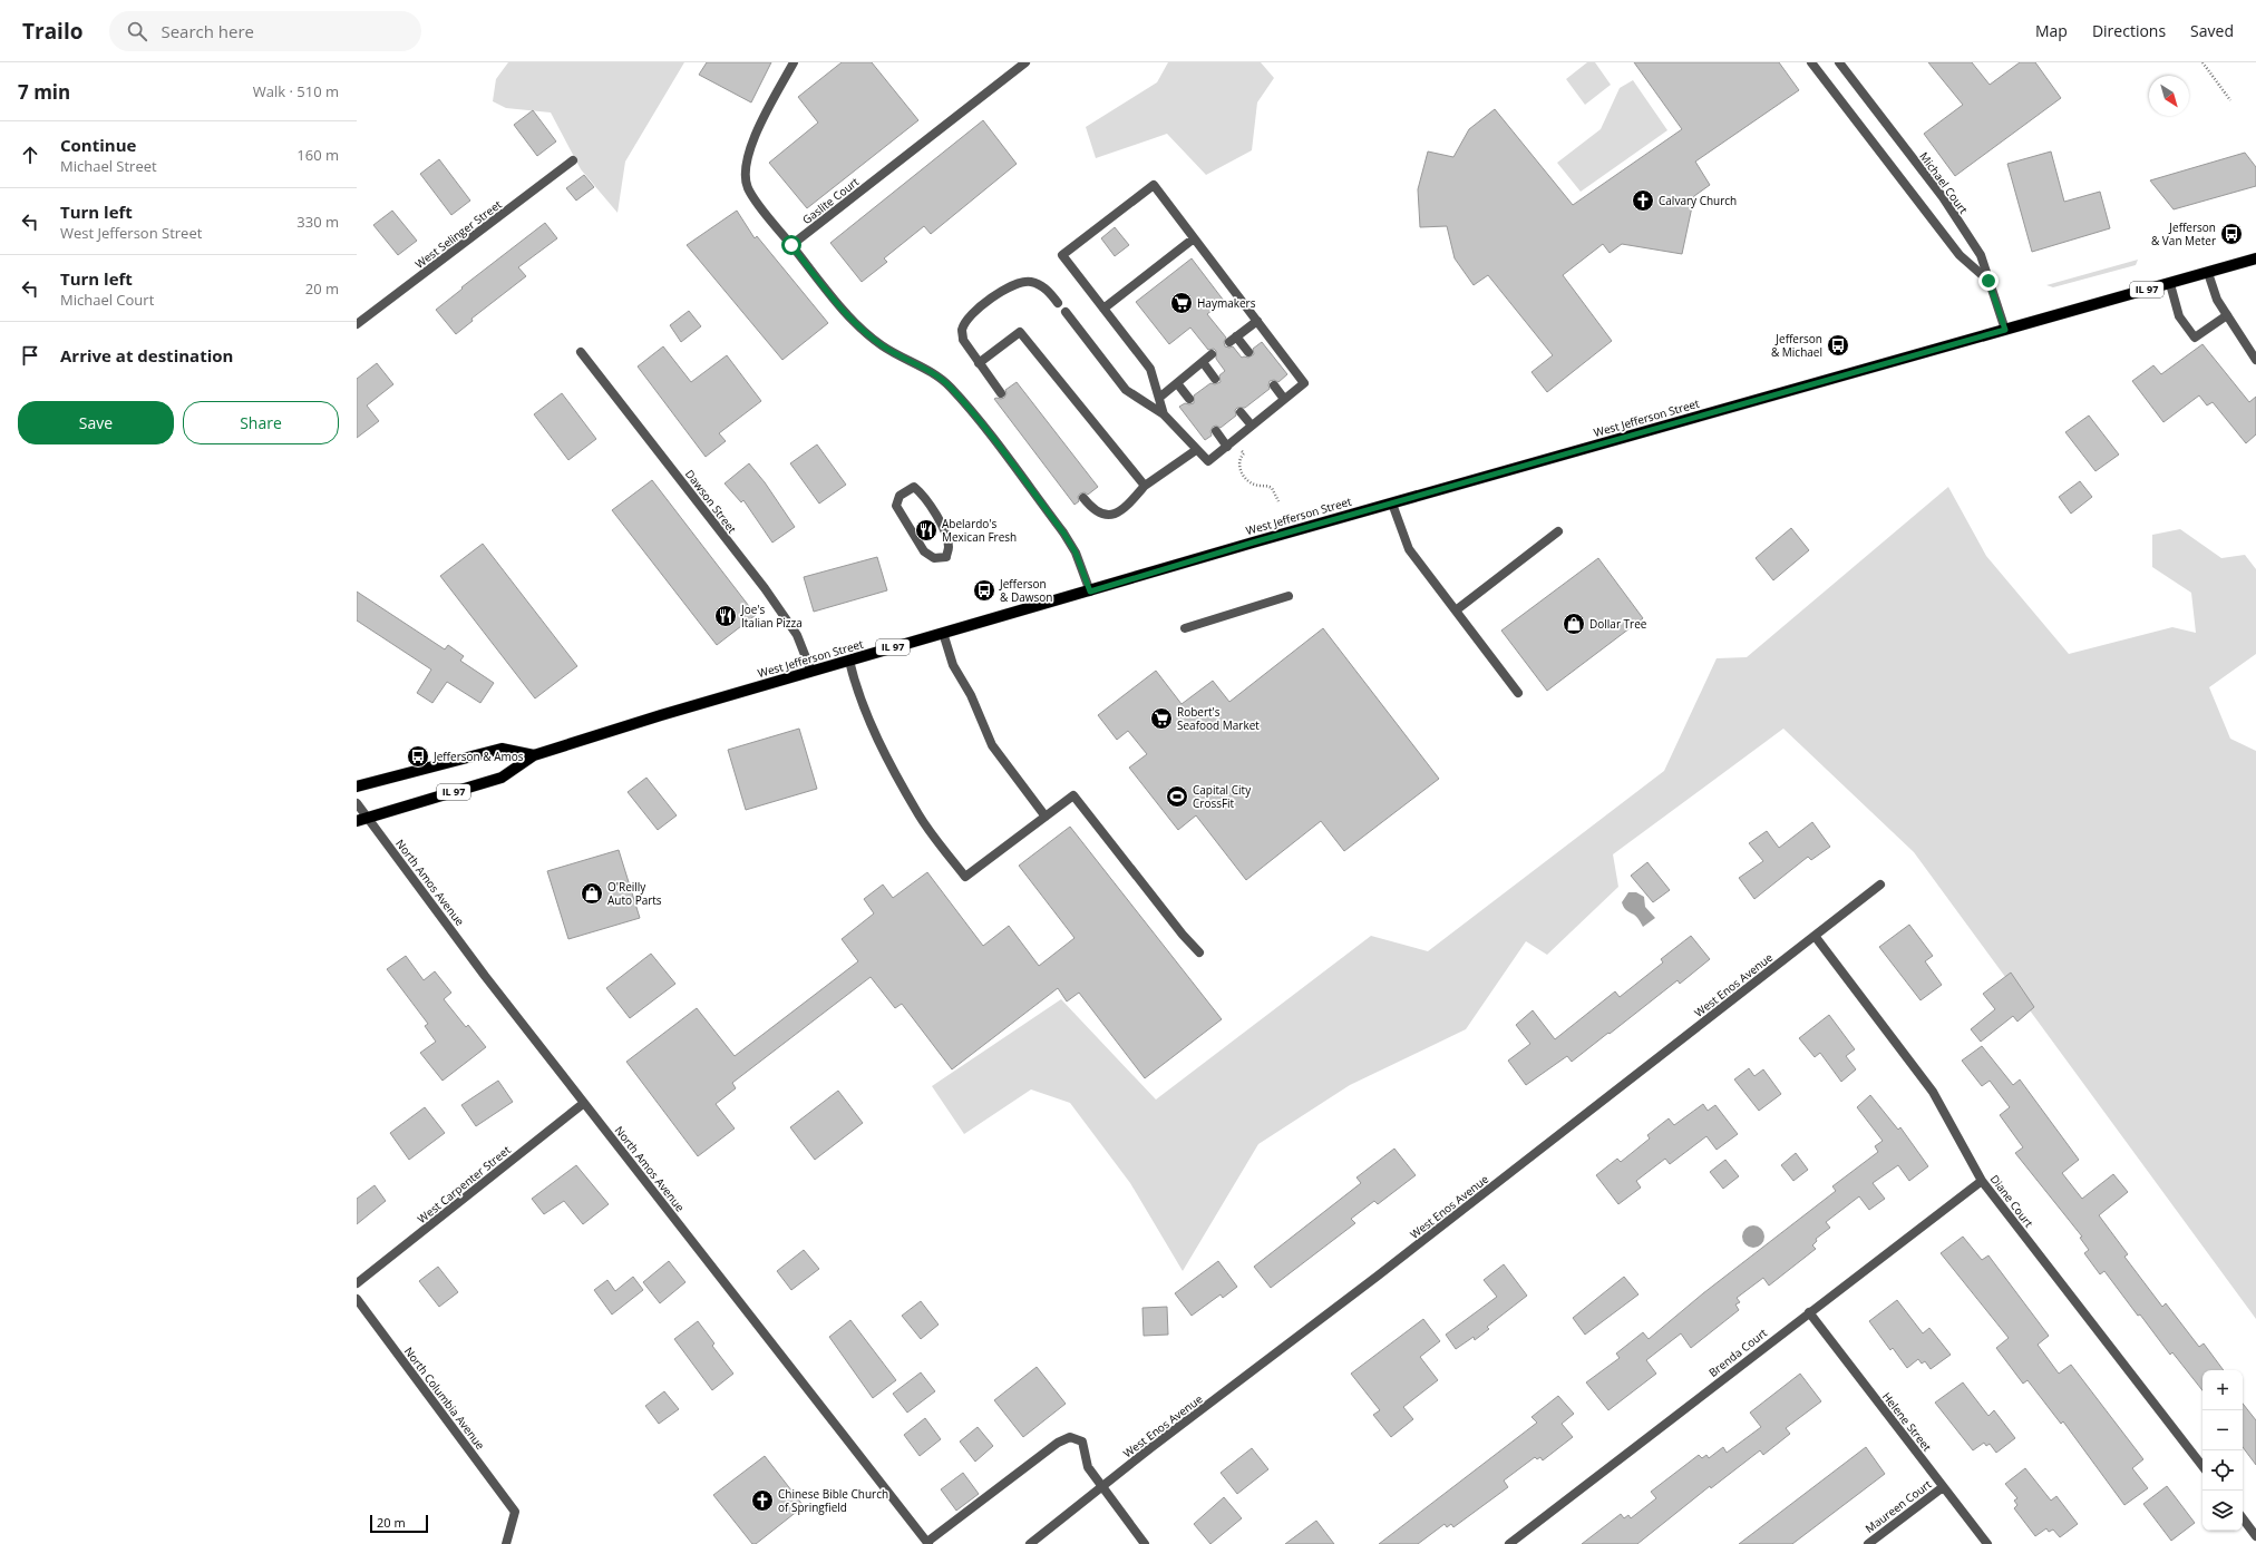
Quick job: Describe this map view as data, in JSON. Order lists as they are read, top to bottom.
{
  "streets": {
    "main road": ["IL 97", "West Jefferson Street"],
    "street": [
      "Michael Court",
      "Gaslite Court",
      "West Selinger Street",
      "Dawson Street",
      "North Amos Avenue",
      "West Enos Avenue",
      "West Carpenter Street",
      "Diane Court",
      "Brenda Court",
      "North Columbia Avenue",
      "Helene Street",
      "Maureen Court"
    ]
  },
  "crossings": [
    ["Michael Court", "West Jefferson Street"],
    ["IL 97", "West Jefferson Street"],
    ["West Jefferson Street", "Dawson Street"],
    ["West Jefferson Street", "North Amos Avenue"],
    ["North Amos Avenue", "West Carpenter Street"],
    ["West Enos Avenue", "Diane Court"],
    ["Diane Court", "Brenda Court"],
    ["Brenda Court", "Helene Street"],
    ["Helene Street", "Maureen Court"]
  ],
  "places": {
    "church": ["Calvary Church", "Chinese Bible Church of Springfield"],
    "bus stop": [
      "Jefferson & Van Meter",
      "Jefferson & Michael",
      "Jefferson & Dawson",
      "Jefferson & Amos"
    ],
    "supermarket": ["Haymakers", "Robert's Seafood Market"],
    "restaurant": ["Abelardo's Mexican Fresh", "Joe's Italian Pizza"],
    "shop": ["Dollar Tree", "O'Reilly Auto Parts"],
    "sports": ["Capital City CrossFit"]
  },
  "scale_bar": "20 m",
  "north": "bottom right",
  "page": {
    "header": "Trailo",
    "search": "Search here",
    "nav": ["Map", "Directions", "Saved"],
    "heading": ["7 min", "Walk · 510 m"],
    "list": [
      ["Continue", "Michael Street", "160 m"],
      ["Turn left", "West Jefferson Street", "330 m"],
      ["Turn left", "Michael Court", "20 m"],
      "Arrive at destination"
    ],
    "buttons": ["Save", "Share"],
    "map_buttons": ["+", "−"],
    "scale": "20 m"
  }
}
